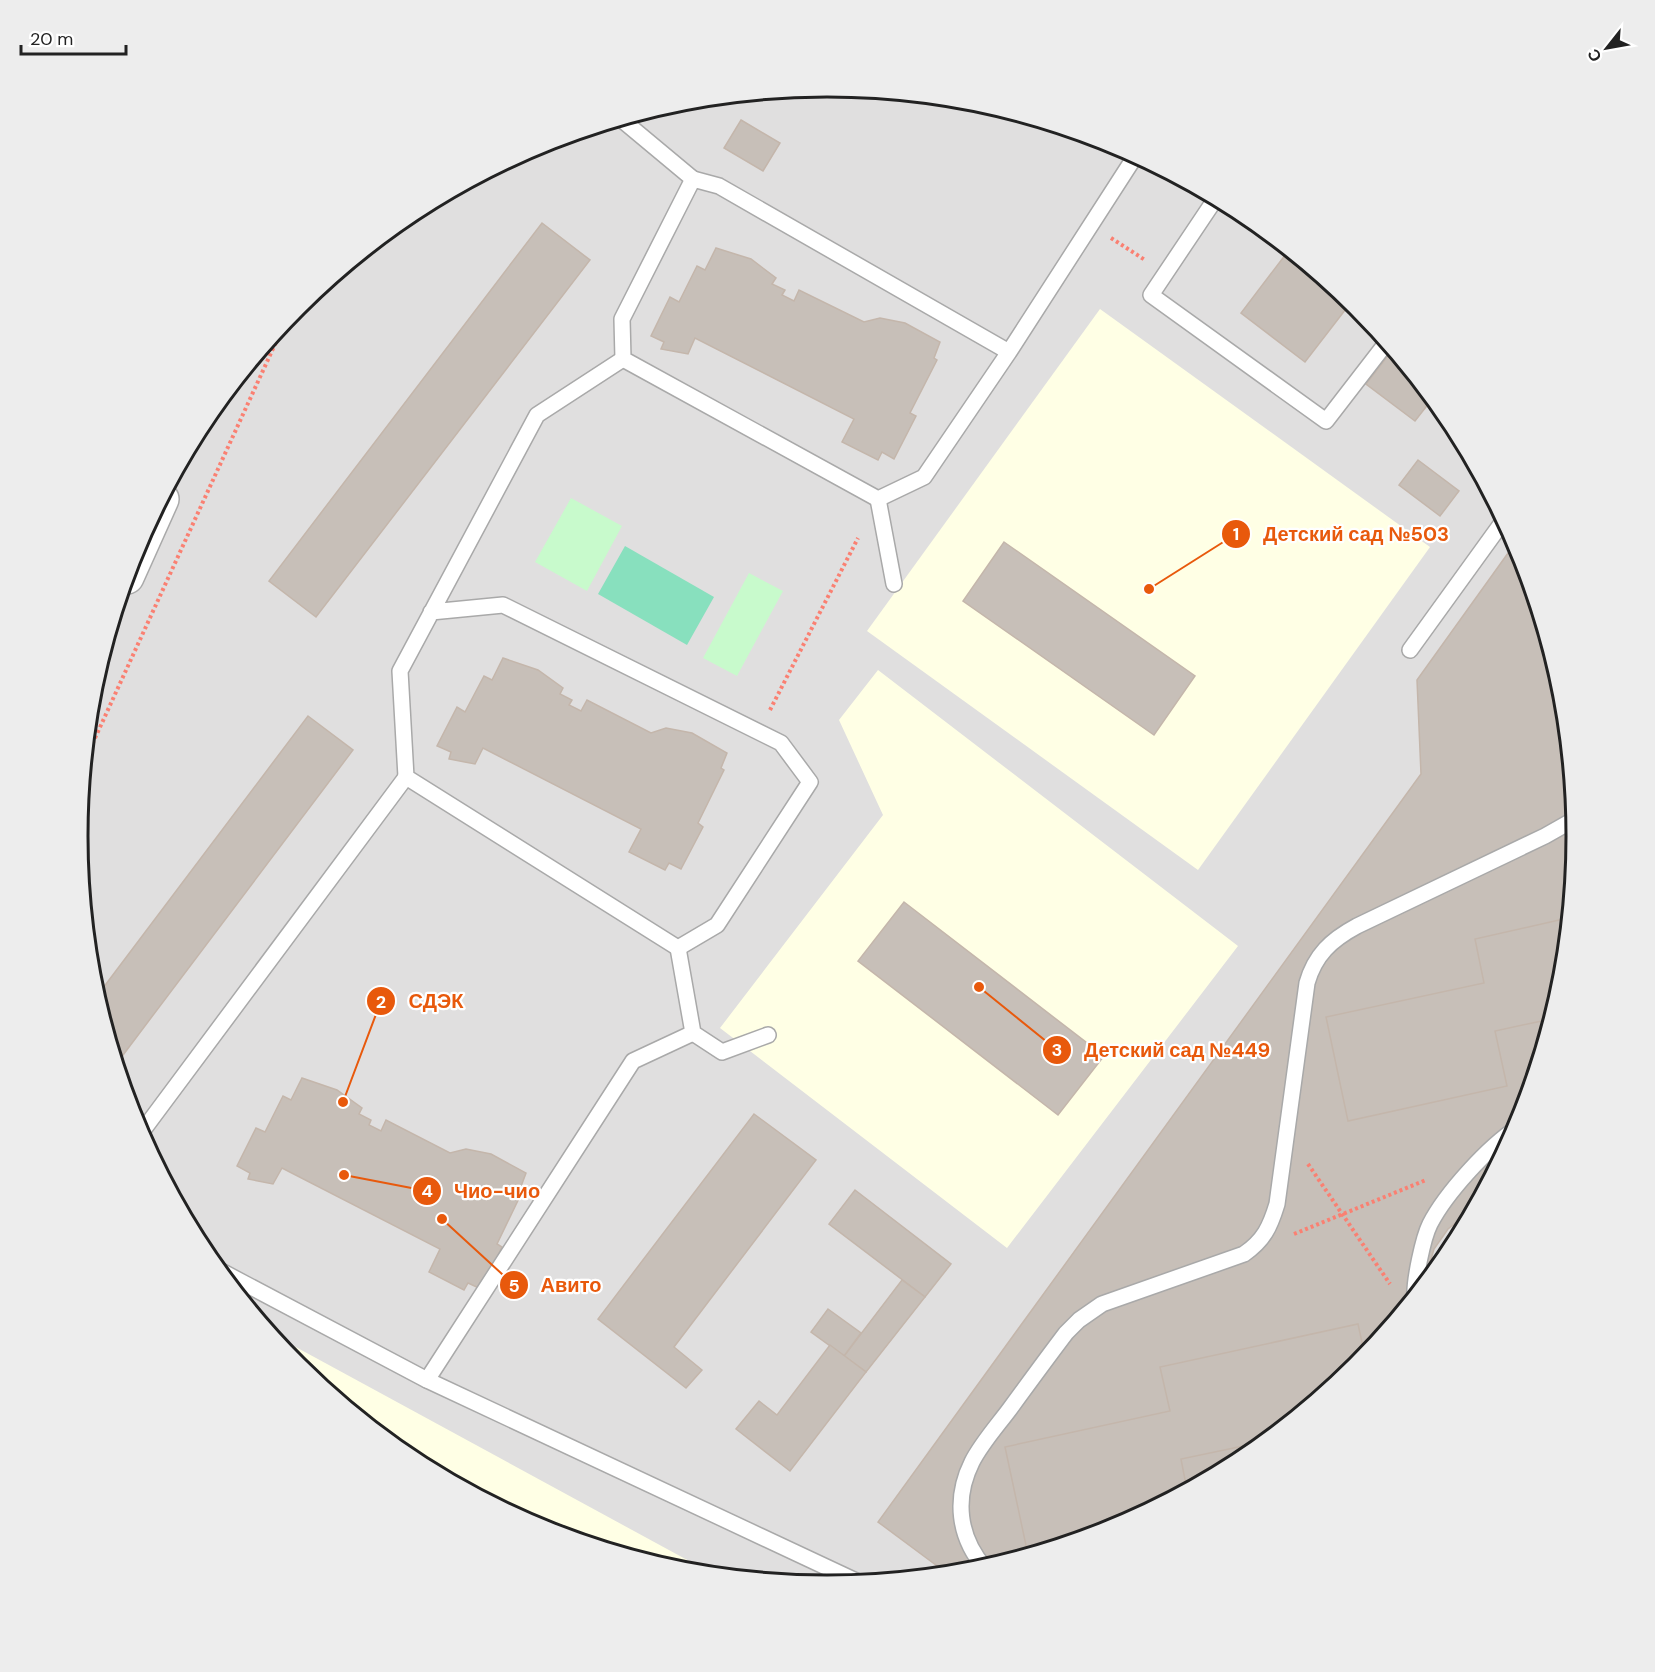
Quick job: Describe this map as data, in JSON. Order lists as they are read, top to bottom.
{
  "places": [
    "Детский сад №503",
    "Детский сад №449",
    "СДЭК",
    "Чио-чио",
    "Авито"
  ],
  "scale_bar": "20 m",
  "north": "bottom left"
}
